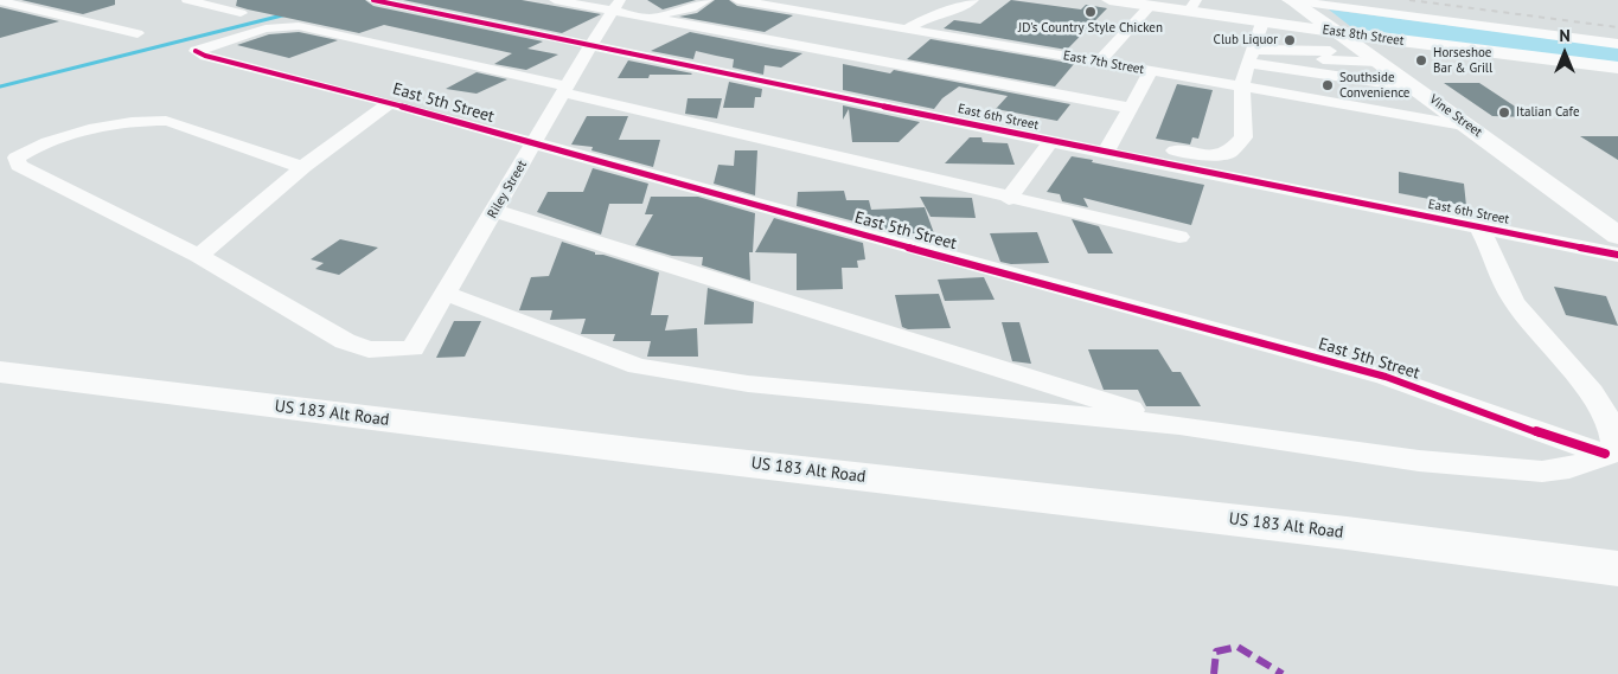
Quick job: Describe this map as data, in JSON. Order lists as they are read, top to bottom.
{
  "streets": {
    "main road": ["East 8th Street", "Vine Street", "US 183 Alt Road"],
    "street": [
      "East 7th Street",
      "East 5th Street",
      "East 6th Street",
      "Riley Street"
    ]
  },
  "crossings": [
    ["East 8th Street", "Vine Street"],
    ["East 7th Street", "Vine Street"],
    ["East 5th Street", "Riley Street"],
    ["East 6th Street", "Riley Street"]
  ],
  "places": [
    "JD's Country Style Chicken",
    "Club Liquor",
    "Horseshoe Bar & Grill",
    "Southside Convenience",
    "Italian Cafe"
  ],
  "north": "top"
}
